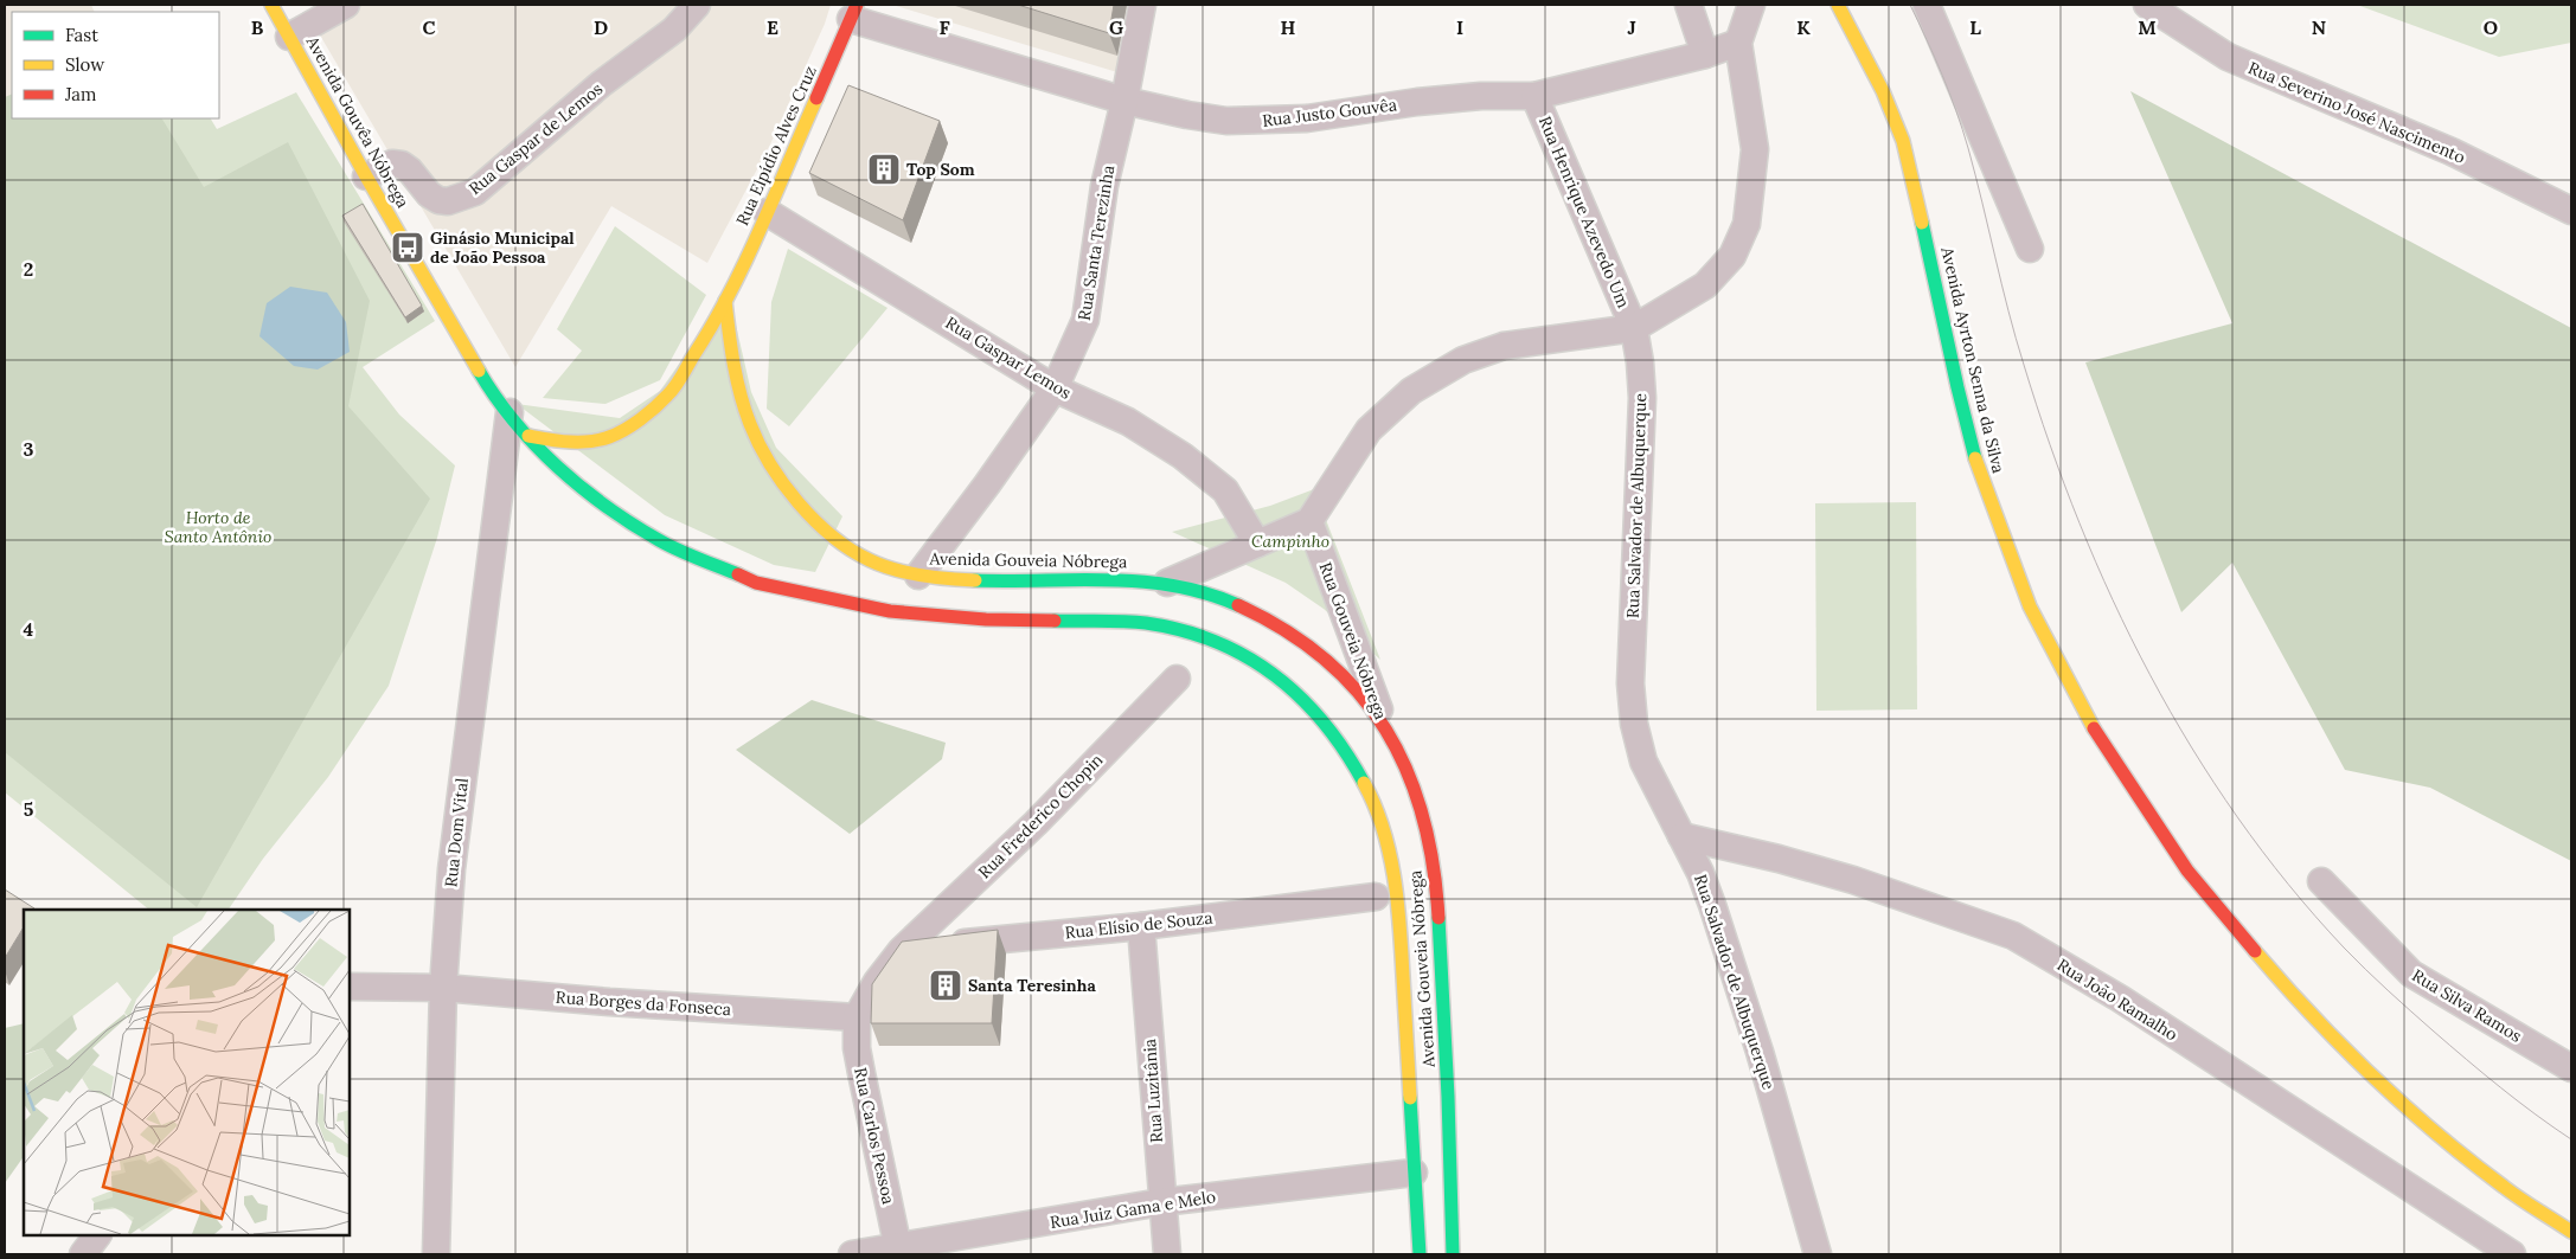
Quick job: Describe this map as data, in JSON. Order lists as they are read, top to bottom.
{
  "streets": {
    "street": [
      "Rua Justo Gouvêa",
      "Rua Severino José Nascimento",
      "Avenida Gouvêa Nóbrega",
      "Rua Gaspar de Lemos",
      "Rua Elpídio Alves Cruz",
      "Rua Henrique Azevedo Um",
      "Rua Santa Terezinha",
      "Rua Gaspar Lemos",
      "Avenida Ayrton Senna da Silva",
      "Rua Salvador de Albuquerque",
      "Avenida Gouveia Nóbrega",
      "Rua Gouveia Nóbrega",
      "Rua Frederico Chopin",
      "Rua Dom Vital",
      "Rua Elísio de Souza",
      "Rua João Ramalho",
      "Rua Borges da Fonseca",
      "Rua Silva Ramos",
      "Rua Luzitânia",
      "Rua Carlos Pessoa",
      "Rua Juiz Gama e Melo"
    ]
  },
  "crossings": [
    ["Rua Justo Gouvêa", "Rua Elpídio Alves Cruz"],
    ["Rua Justo Gouvêa", "Rua Henrique Azevedo Um"],
    ["Rua Justo Gouvêa", "Rua Santa Terezinha"],
    ["Avenida Gouvêa Nóbrega", "Rua Gaspar de Lemos"],
    ["Avenida Gouvêa Nóbrega", "Avenida Gouveia Nóbrega"],
    ["Avenida Gouvêa Nóbrega", "Rua Dom Vital"],
    ["Rua Elpídio Alves Cruz", "Rua Gaspar Lemos"],
    ["Rua Elpídio Alves Cruz", "Avenida Gouveia Nóbrega"],
    ["Rua Henrique Azevedo Um", "Rua Salvador de Albuquerque"],
    ["Rua Santa Terezinha", "Rua Gaspar Lemos"],
    ["Rua Santa Terezinha", "Avenida Gouveia Nóbrega"],
    ["Rua Salvador de Albuquerque", "Rua João Ramalho"],
    ["Avenida Gouveia Nóbrega", "Rua Gouveia Nóbrega"],
    ["Avenida Gouveia Nóbrega", "Rua Juiz Gama e Melo"],
    ["Rua Frederico Chopin", "Rua Elísio de Souza"],
    ["Rua Dom Vital", "Rua Borges da Fonseca"],
    ["Rua Elísio de Souza", "Rua Luzitânia"],
    ["Rua Borges da Fonseca", "Rua Carlos Pessoa"],
    ["Rua Luzitânia", "Rua Juiz Gama e Melo"],
    ["Rua Carlos Pessoa", "Rua Juiz Gama e Melo"]
  ],
  "parks": ["Horto de Santo Antônio", "Campinho"],
  "places": {
    "building": ["Top Som", "Santa Teresinha"],
    "bus stop": ["Ginásio Municipal de João Pessoa"]
  },
  "legend": ["Fast", "Slow", "Jam"],
  "grid": {
    "columns": [
      "B",
      "C",
      "D",
      "E",
      "F",
      "G",
      "H",
      "I",
      "J",
      "K",
      "L",
      "M",
      "N",
      "O"
    ],
    "rows": [
      "2",
      "3",
      "4",
      "5"
    ]
  }
}
